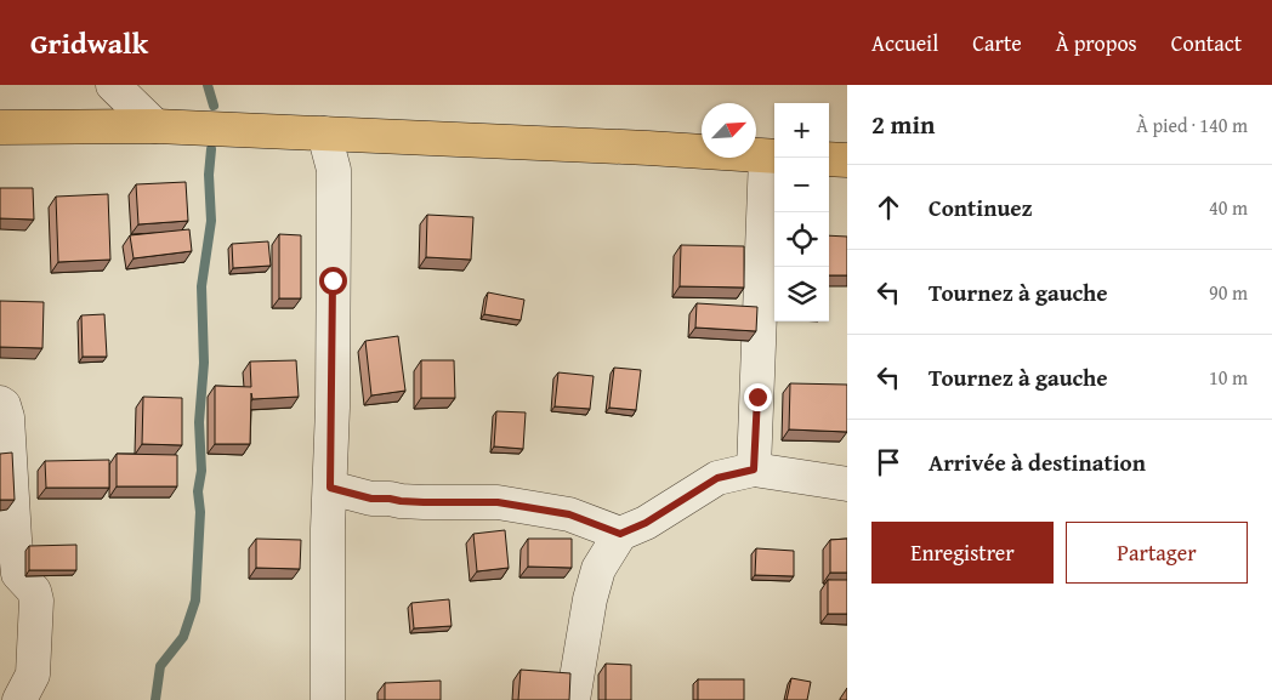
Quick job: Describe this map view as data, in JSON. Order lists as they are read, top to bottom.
{
  "north": "top right",
  "page": {
    "header": "Gridwalk",
    "nav": [
      "Accueil",
      "Carte",
      "À propos",
      "Contact"
    ],
    "heading": ["2 min", "À pied · 140 m"],
    "map_buttons": ["+", "−"],
    "list": [
      ["Continuez", "40 m"],
      ["Tournez à gauche", "90 m"],
      ["Tournez à gauche", "10 m"],
      "Arrivée à destination"
    ],
    "buttons": ["Enregistrer", "Partager"]
  }
}
